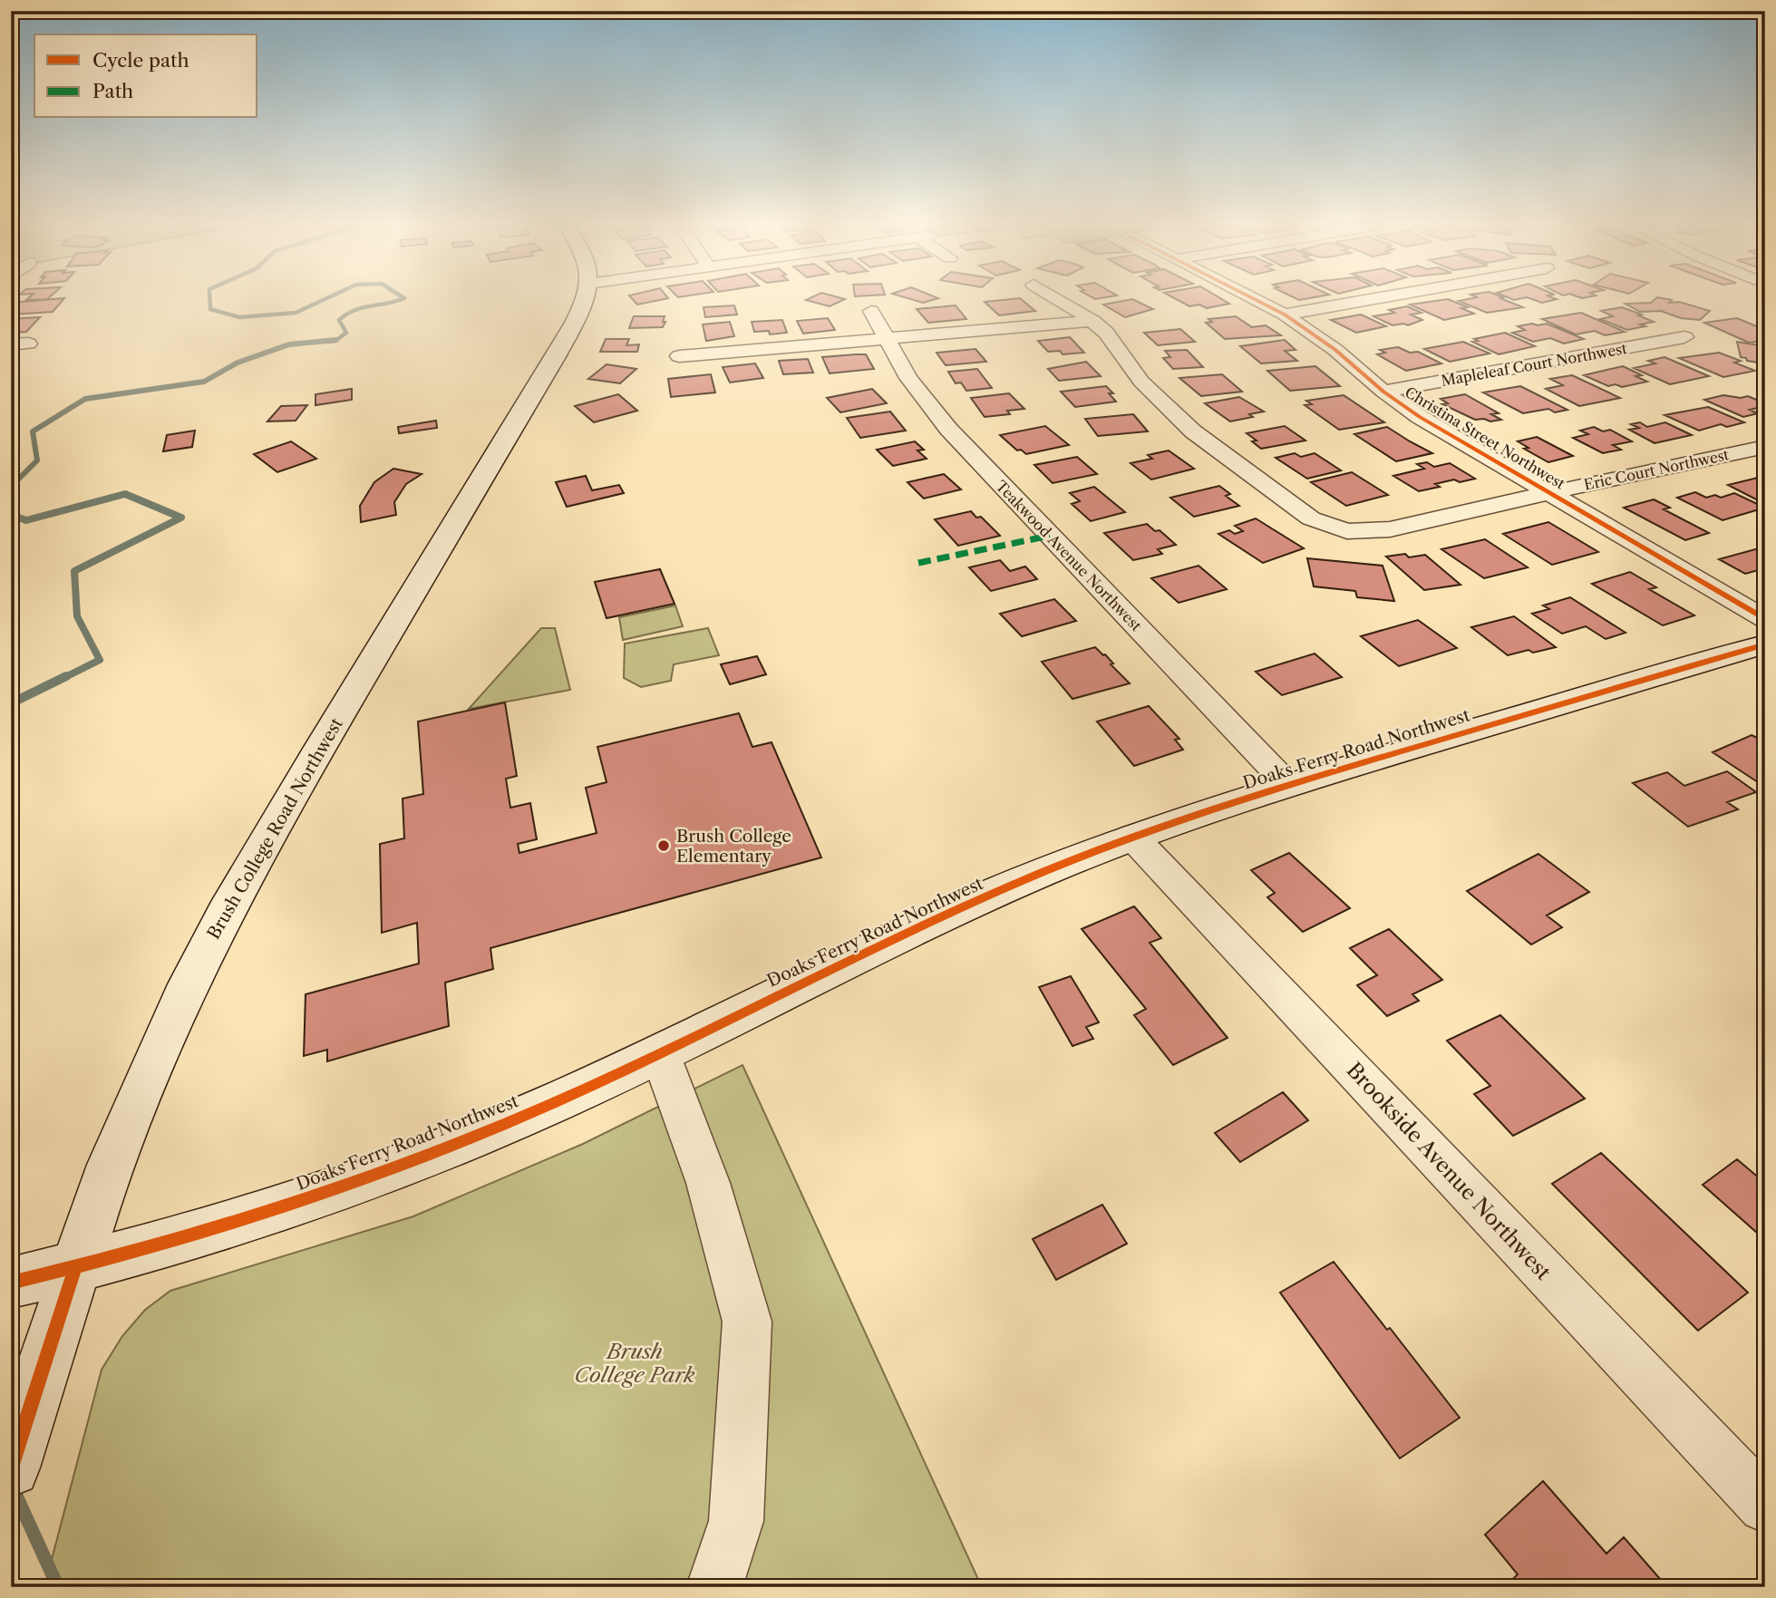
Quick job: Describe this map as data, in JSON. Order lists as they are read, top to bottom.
{
  "streets": {
    "street": [
      "Mapleleaf Court Northwest",
      "Christina Street Northwest",
      "Eric Court Northwest",
      "Teakwood Avenue Northwest",
      "Doaks Ferry Road Northwest",
      "Brush College Road Northwest",
      "Brookside Avenue Northwest"
    ]
  },
  "crossings": [
    ["Mapleleaf Court Northwest", "Christina Street Northwest"],
    ["Christina Street Northwest", "Eric Court Northwest"],
    ["Teakwood Avenue Northwest", "Doaks Ferry Road Northwest"],
    ["Doaks Ferry Road Northwest", "Brush College Road Northwest"],
    ["Doaks Ferry Road Northwest", "Brookside Avenue Northwest"]
  ],
  "parks": ["Brush College Park"],
  "places": ["Brush College Elementary"],
  "legend": ["Cycle path", "Path"]
}
